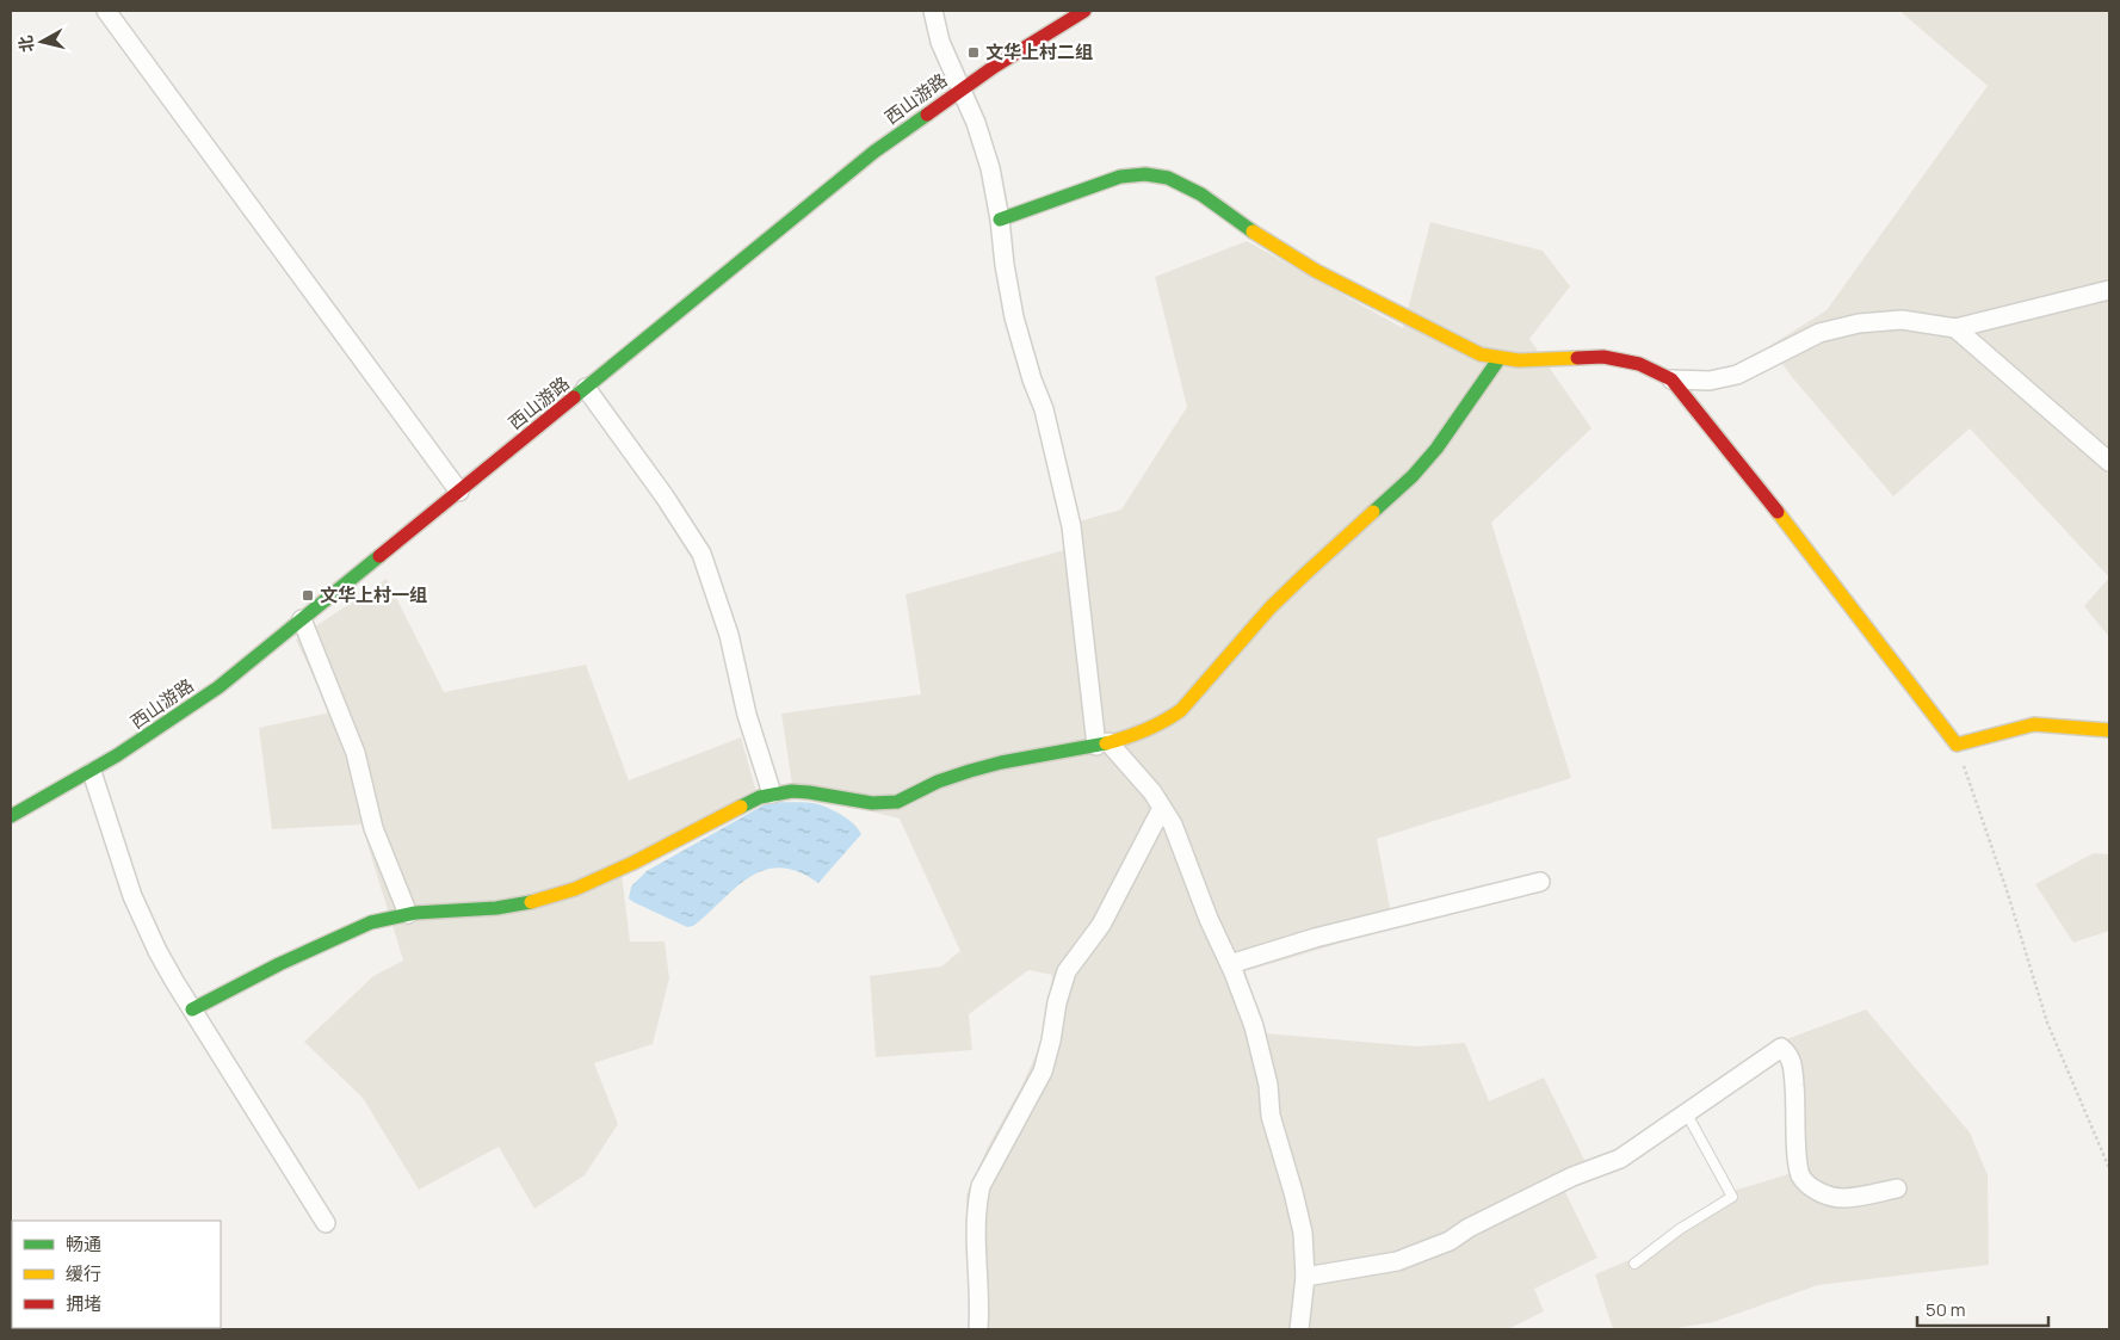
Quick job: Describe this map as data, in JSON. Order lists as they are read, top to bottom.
{
  "streets": {
    "street": ["西山游路"]
  },
  "places": {
    "transit": ["文华上村二组", "文华上村一组"]
  },
  "legend": ["畅通", "缓行", "拥堵"],
  "scale_bar": "50 m",
  "north": "left"
}
